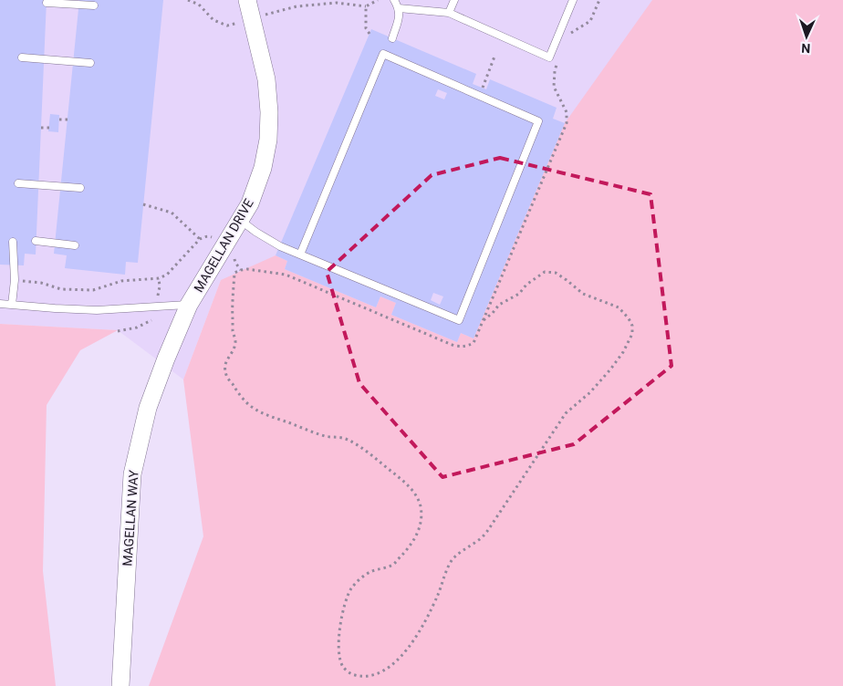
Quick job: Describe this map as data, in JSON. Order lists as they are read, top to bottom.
{
  "streets": {
    "street": ["MAGELLAN DRIVE", "MAGELLAN WAY"]
  },
  "crossings": [
    ["MAGELLAN DRIVE", "MAGELLAN WAY"]
  ],
  "north": "bottom"
}
